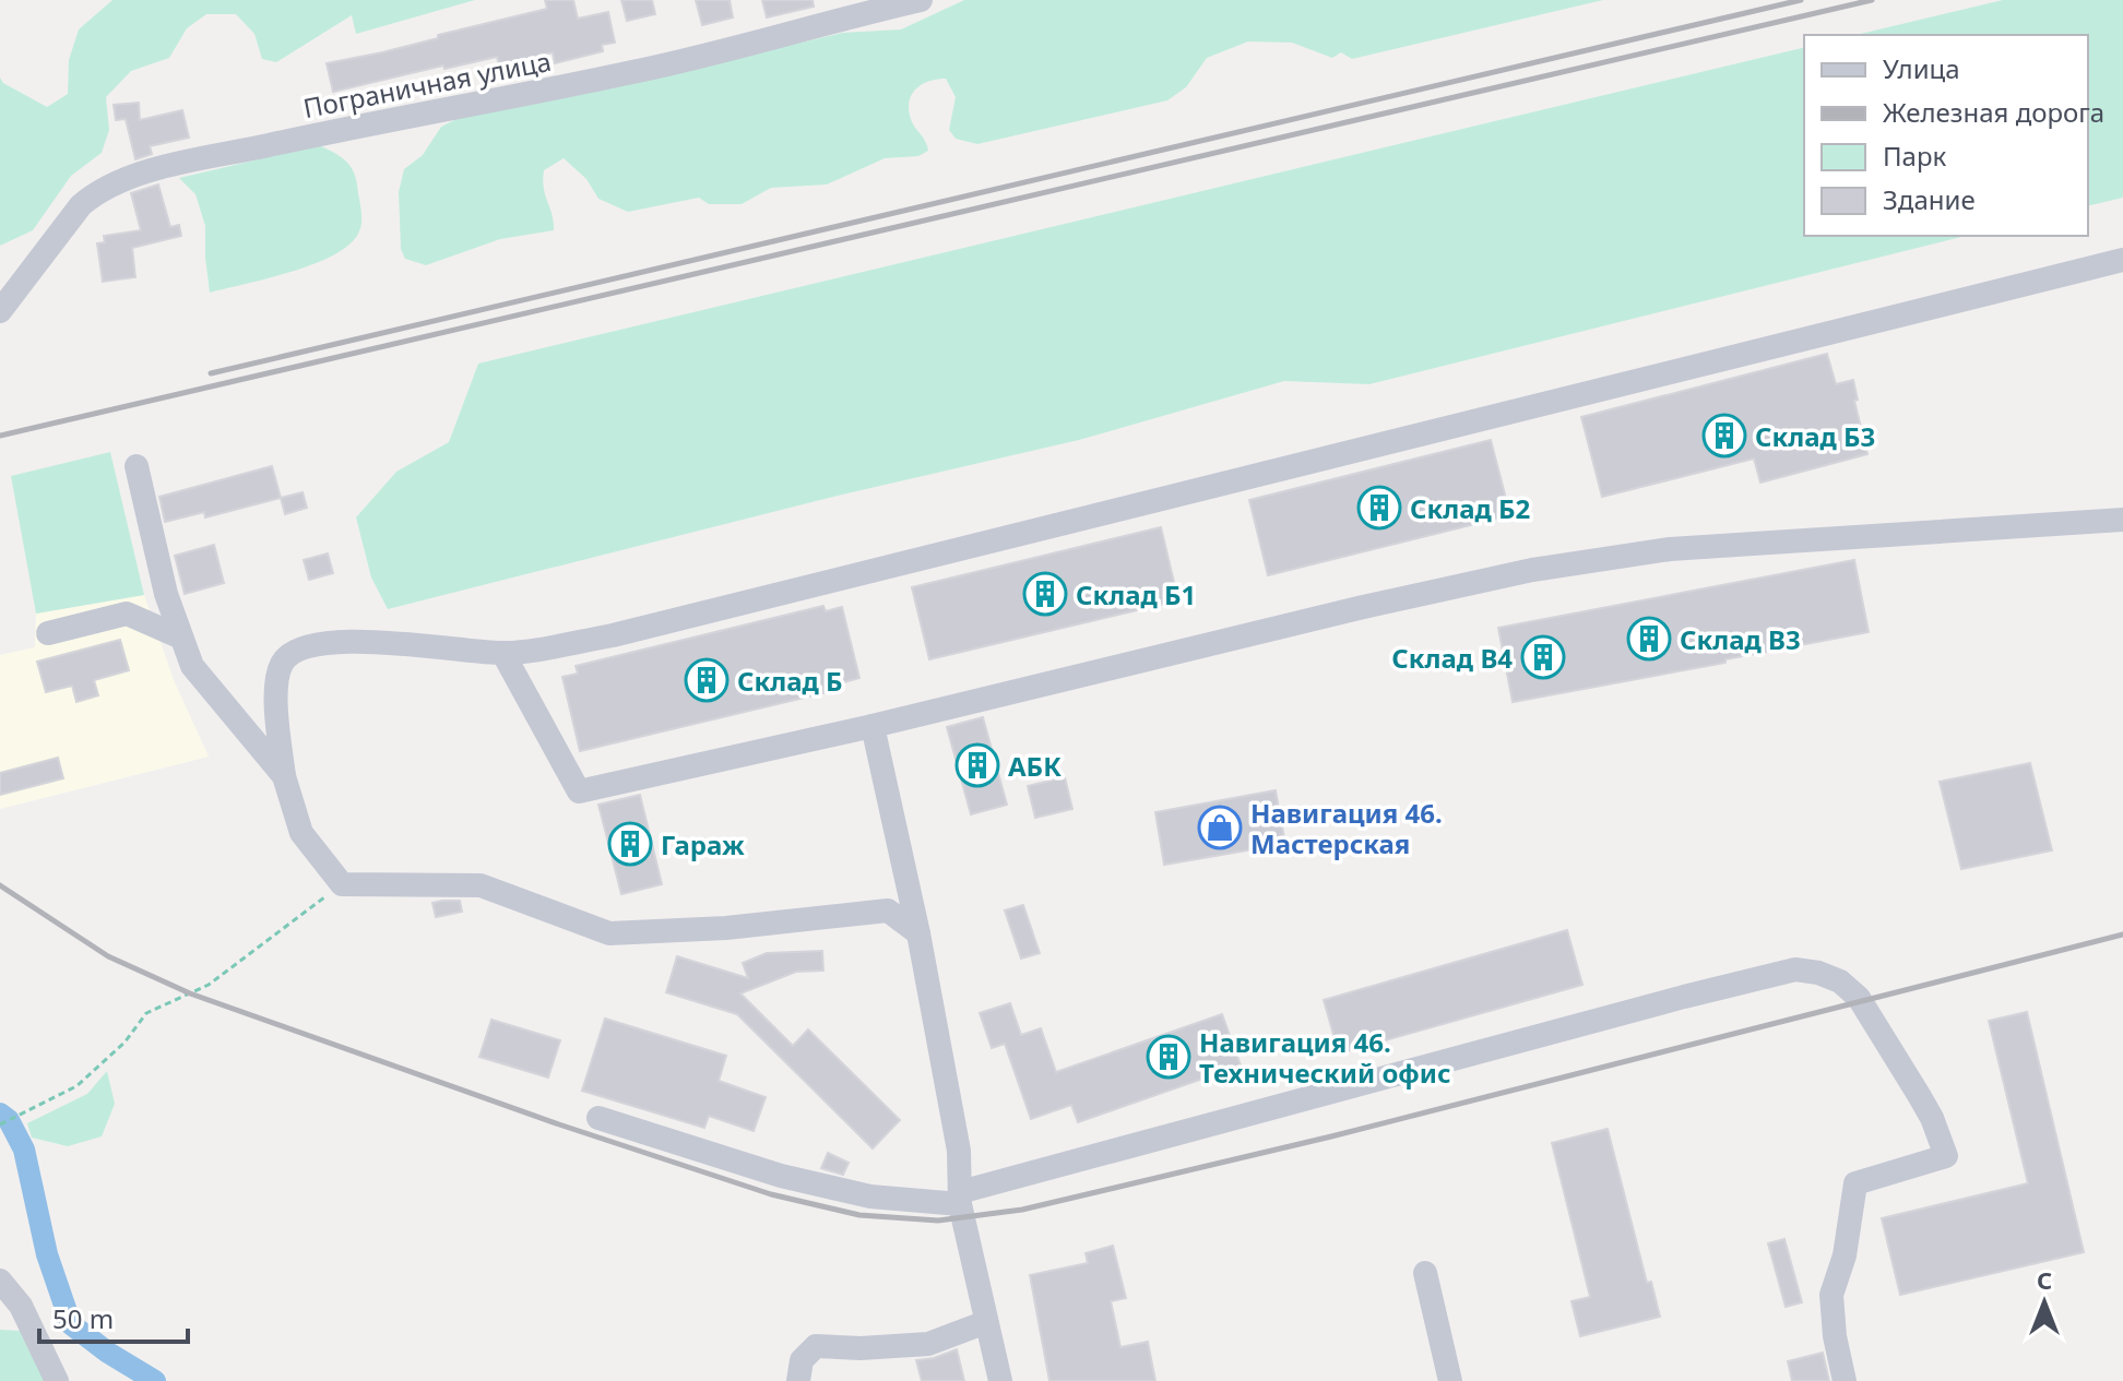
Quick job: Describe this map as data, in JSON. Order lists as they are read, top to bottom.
{
  "streets": {
    "street": ["Пограничная улица"]
  },
  "places": {
    "building": [
      "Склад Б3",
      "Склад Б2",
      "Склад Б1",
      "Склад В3",
      "Склад В4",
      "Склад Б",
      "АБК",
      "Гараж",
      "Навигация 46. Технический офис"
    ],
    "shop": ["Навигация 46. Мастерская"]
  },
  "legend": [
    "Улица",
    "Железная дорога",
    "Парк",
    "Здание"
  ],
  "scale_bar": "50 m",
  "north": "top"
}
